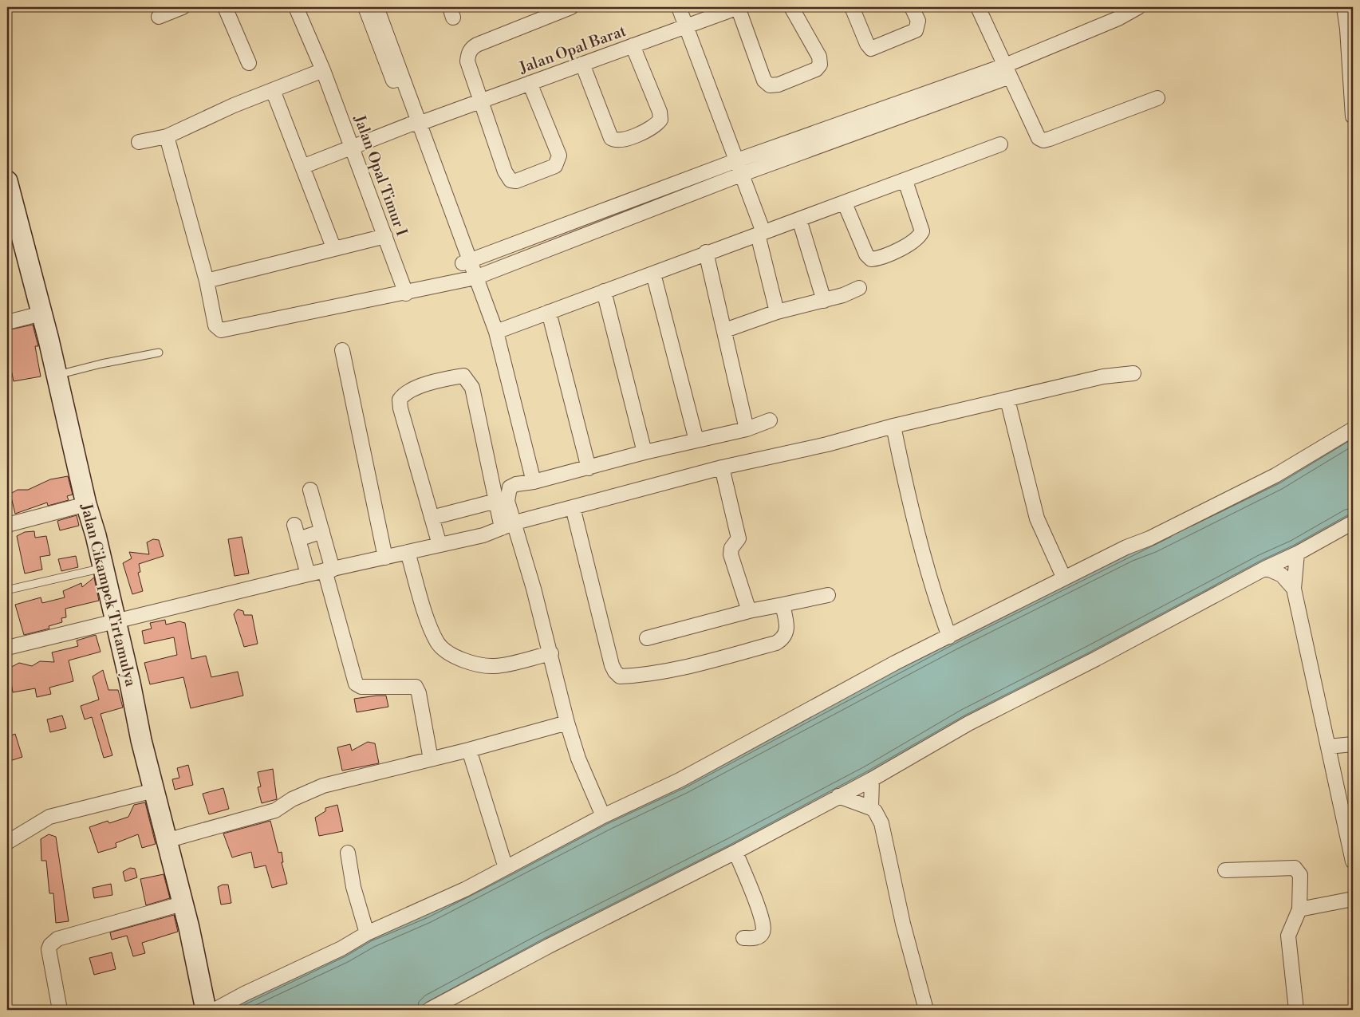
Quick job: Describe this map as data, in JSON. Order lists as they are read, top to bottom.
{
  "streets": {
    "street": ["Jalan Opal Barat", "Jalan Opal Timur I", "Jalan Cikampek Tirtamulya"]
  },
  "crossings": [
    ["Jalan Opal Barat", "Jalan Opal Timur I"]
  ]
}
